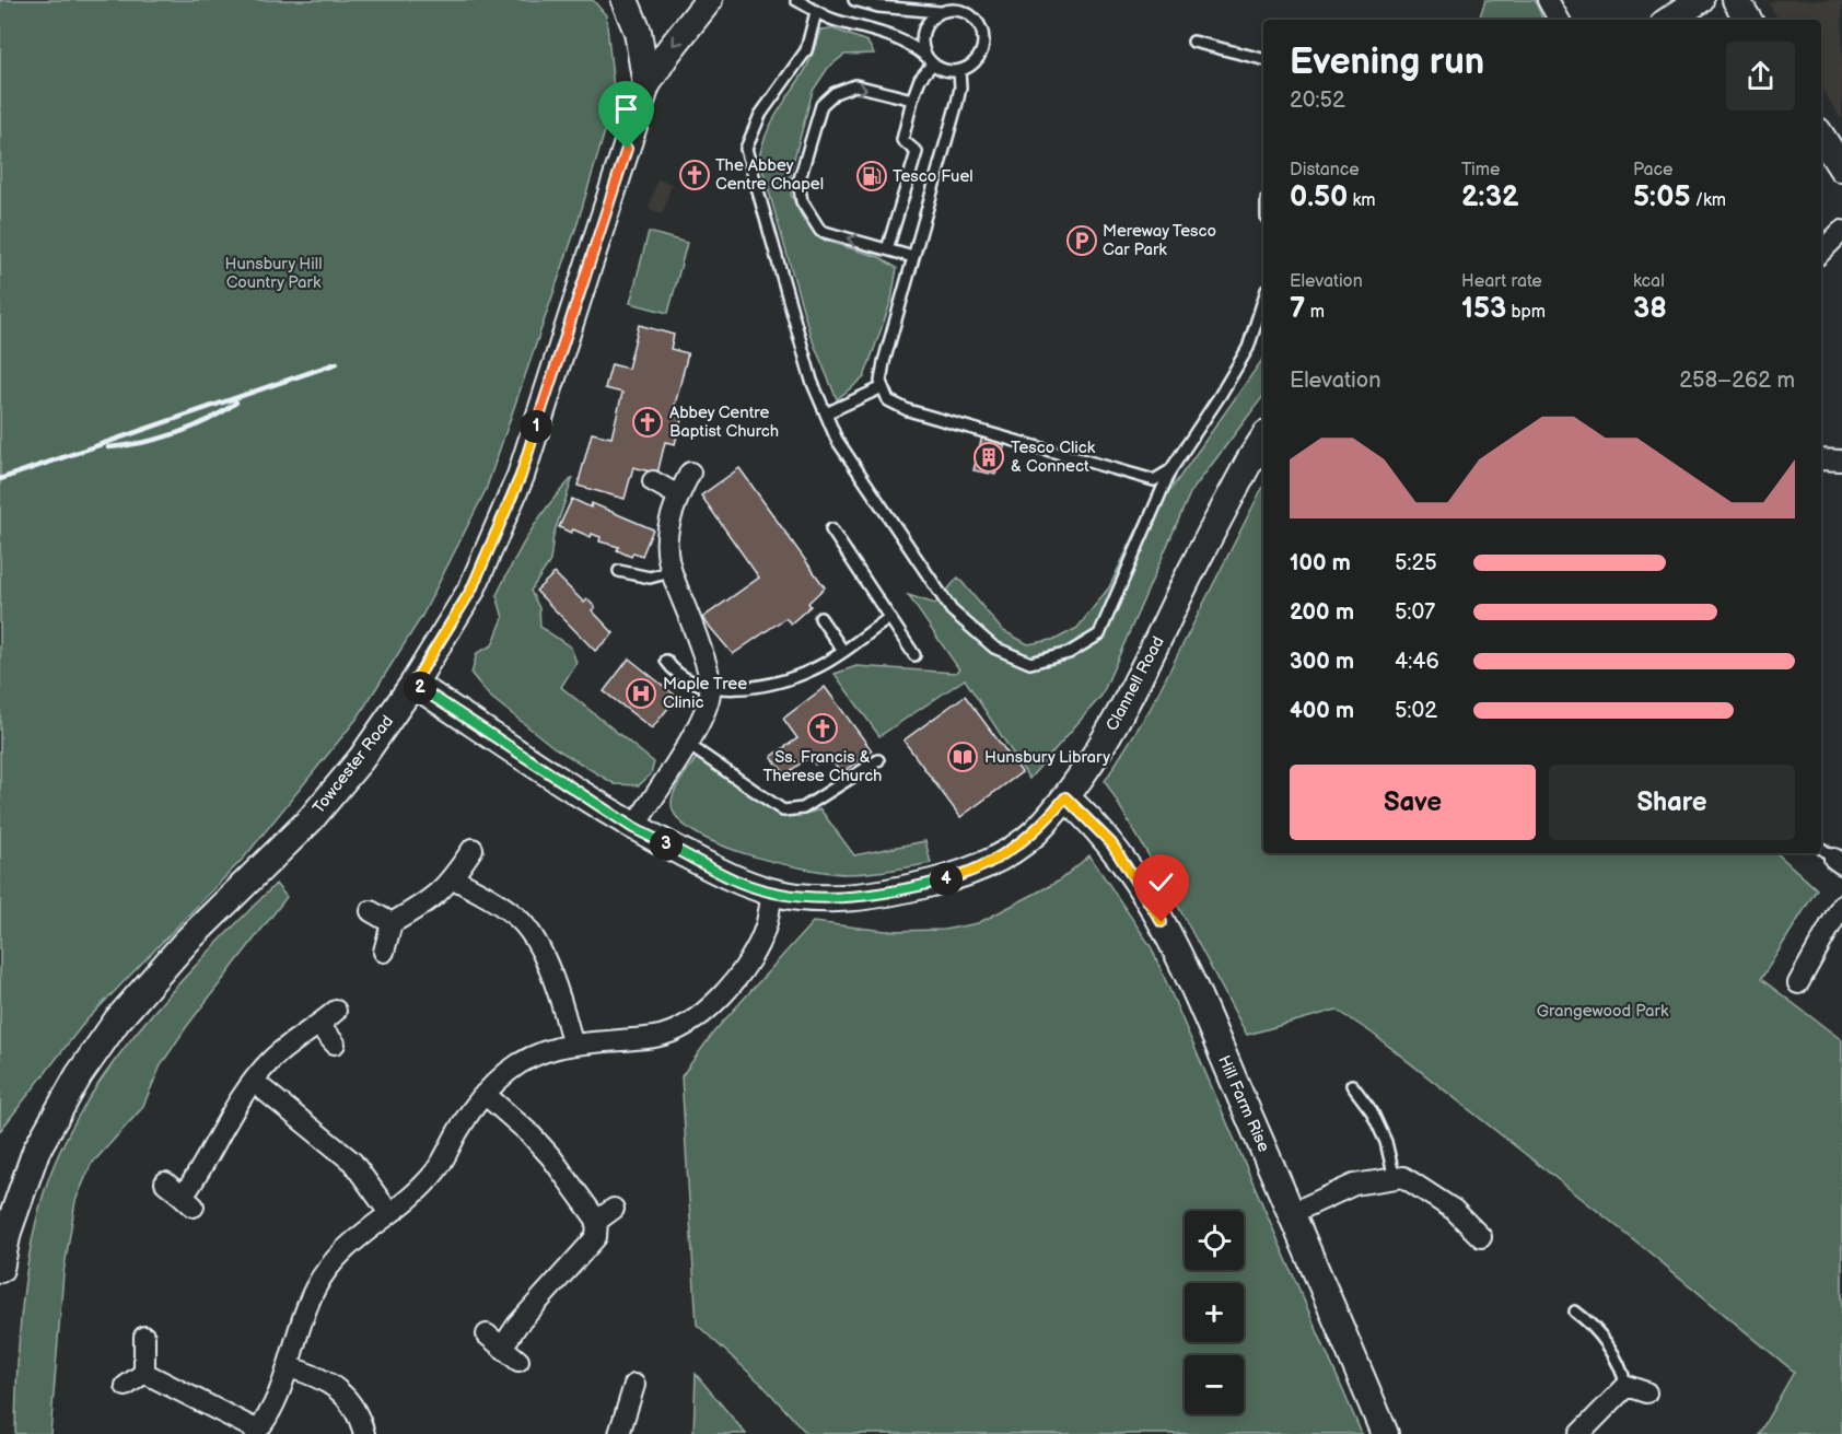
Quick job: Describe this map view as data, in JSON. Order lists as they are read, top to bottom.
{
  "streets": {
    "street": ["Clannell Road", "Towcester Road", "Hill Farm Rise"]
  },
  "crossings": [
    ["Clannell Road", "Towcester Road"],
    ["Clannell Road", "Hill Farm Rise"]
  ],
  "parks": ["Hunsbury Hill Country Park", "Grangewood Park"],
  "places": {
    "church": ["The Abbey Centre Chapel", "Abbey Centre Baptist Church", "Ss. Francis & Therese Church"],
    "fuel station": ["Tesco Fuel"],
    "parking": ["Mereway Tesco Car Park"],
    "building": ["Tesco Click & Connect"],
    "hospital": ["Maple Tree Clinic"],
    "library": ["Hunsbury Library"]
  },
  "page": {
    "heading": ["Evening run", "20:52"],
    "stats": [
      ["Distance", "0.50 km"],
      ["Time", "2:32"],
      ["Pace", "5:05 /km"],
      ["Elevation", "7 m"],
      ["Heart rate", "153 bpm"],
      ["kcal", "38"]
    ],
    "chart": ["Elevation", "258–262 m"],
    "pins": [
      "1",
      "2",
      "3",
      "4"
    ],
    "list": [
      {
        "name": "100 m",
        "note": "5:25"
      },
      {
        "name": "200 m",
        "note": "5:07"
      },
      {
        "name": "300 m",
        "note": "4:46"
      },
      {
        "name": "400 m",
        "note": "5:02"
      }
    ],
    "buttons": ["Save", "Share"],
    "map_buttons": ["+", "−"]
  }
}
